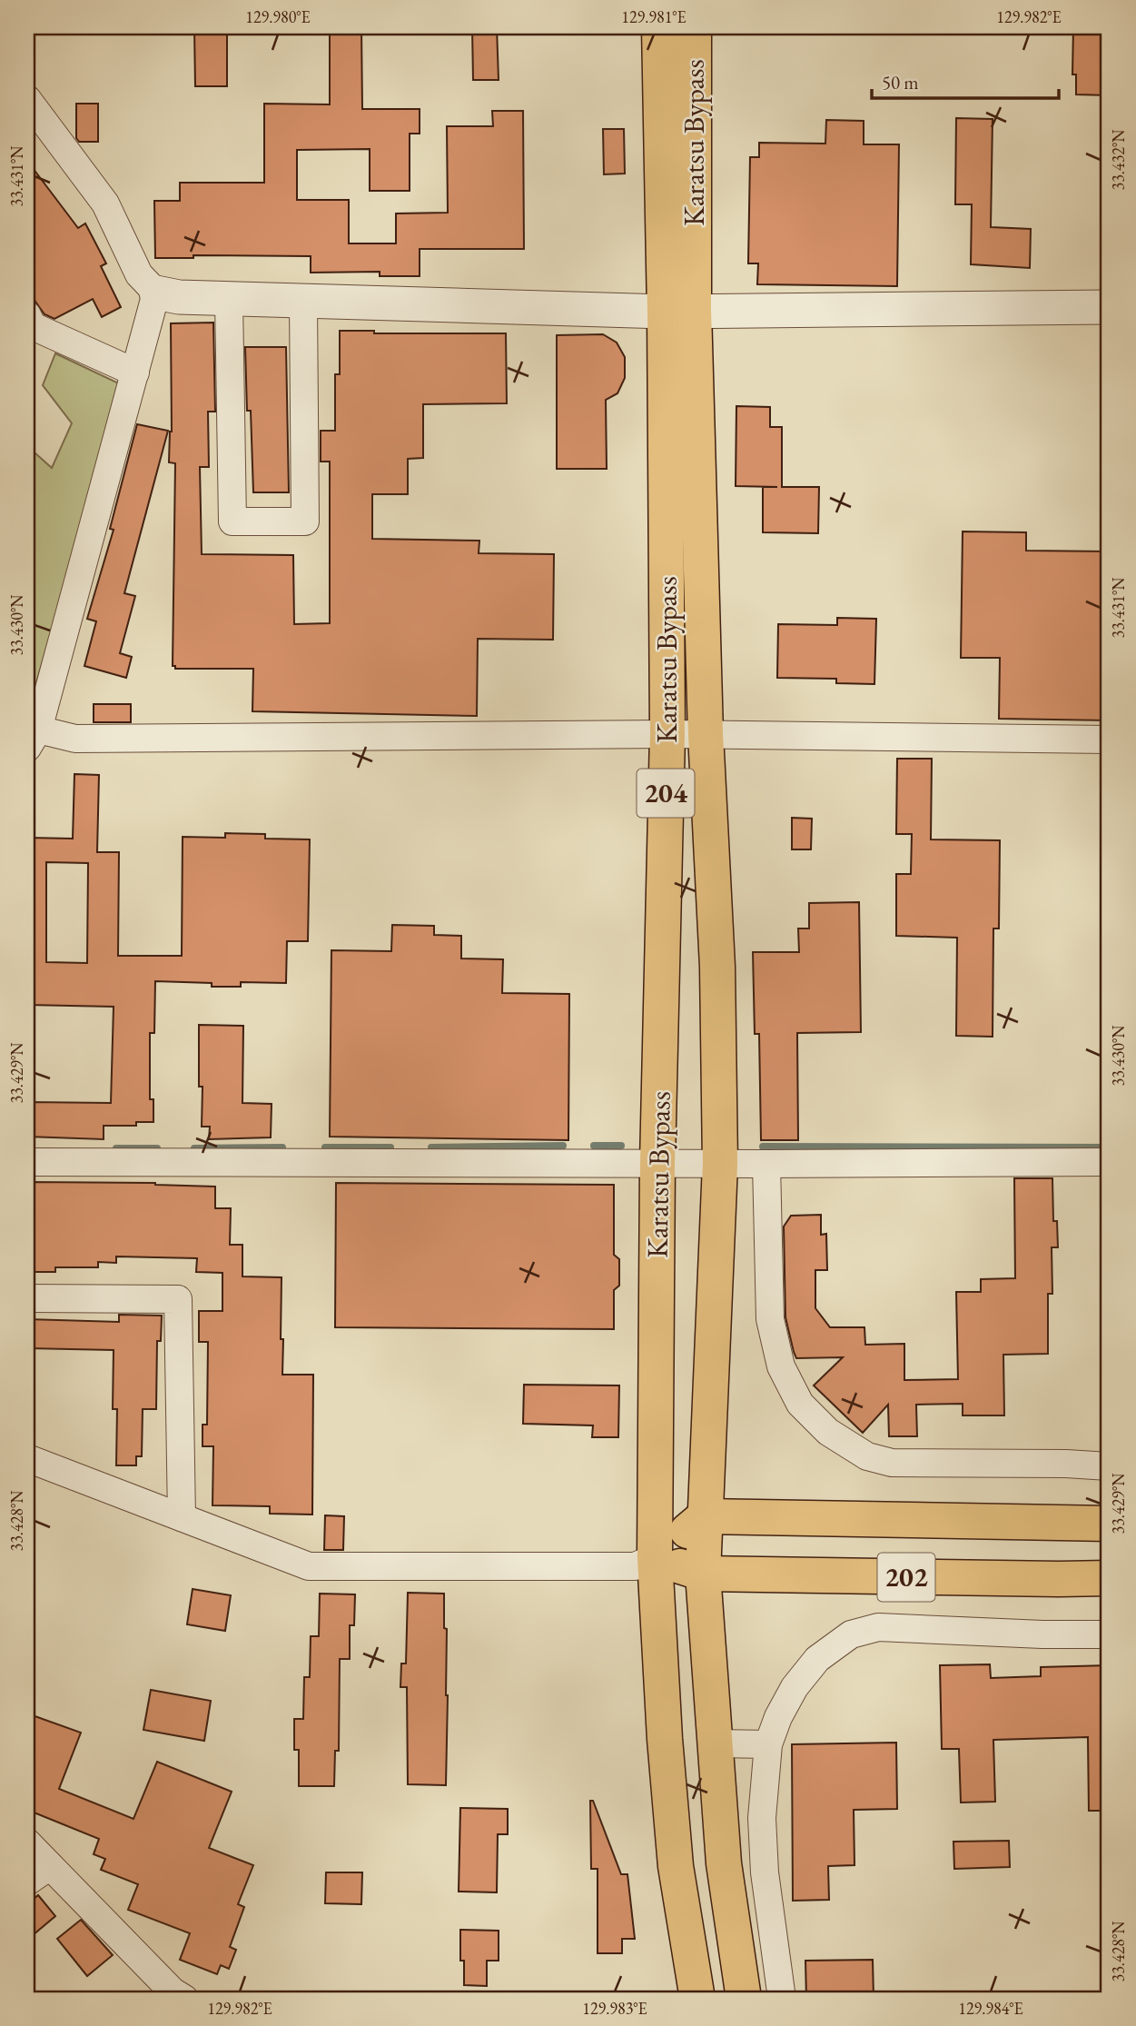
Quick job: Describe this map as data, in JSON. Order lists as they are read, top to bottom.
{
  "streets": {
    "highway": ["Karatsu Bypass", "204", "202"]
  },
  "crossings": [
    ["Karatsu Bypass", "202"]
  ],
  "scale_bar": "50 m",
  "coordinates": [
    "129.980°E",
    "129.981°E",
    "129.982°E",
    "33.432°N",
    "33.431°N",
    "33.430°N",
    "33.429°N",
    "33.428°N",
    "129.983°E",
    "129.984°E"
  ]
}
